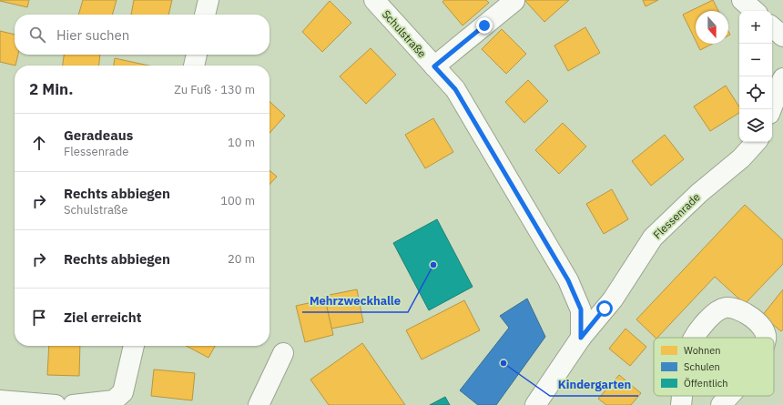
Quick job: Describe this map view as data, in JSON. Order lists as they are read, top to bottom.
{
  "streets": {
    "street": ["Schulstraße", "Flessenrade"]
  },
  "crossings": [
    ["Schulstraße", "Flessenrade"]
  ],
  "places": ["Mehrzweckhalle", "Kindergarten"],
  "legend": ["Wohnen", "Schulen", "Öffentlich"],
  "north": "bottom",
  "page": {
    "map_buttons": ["+", "−"],
    "search": "Hier suchen",
    "heading": ["2 Min.", "Zu Fuß · 130 m"],
    "list": [
      ["Geradeaus", "Flessenrade", "10 m"],
      ["Rechts abbiegen", "Schulstraße", "100 m"],
      ["Rechts abbiegen", "20 m"],
      "Ziel erreicht"
    ]
  }
}
